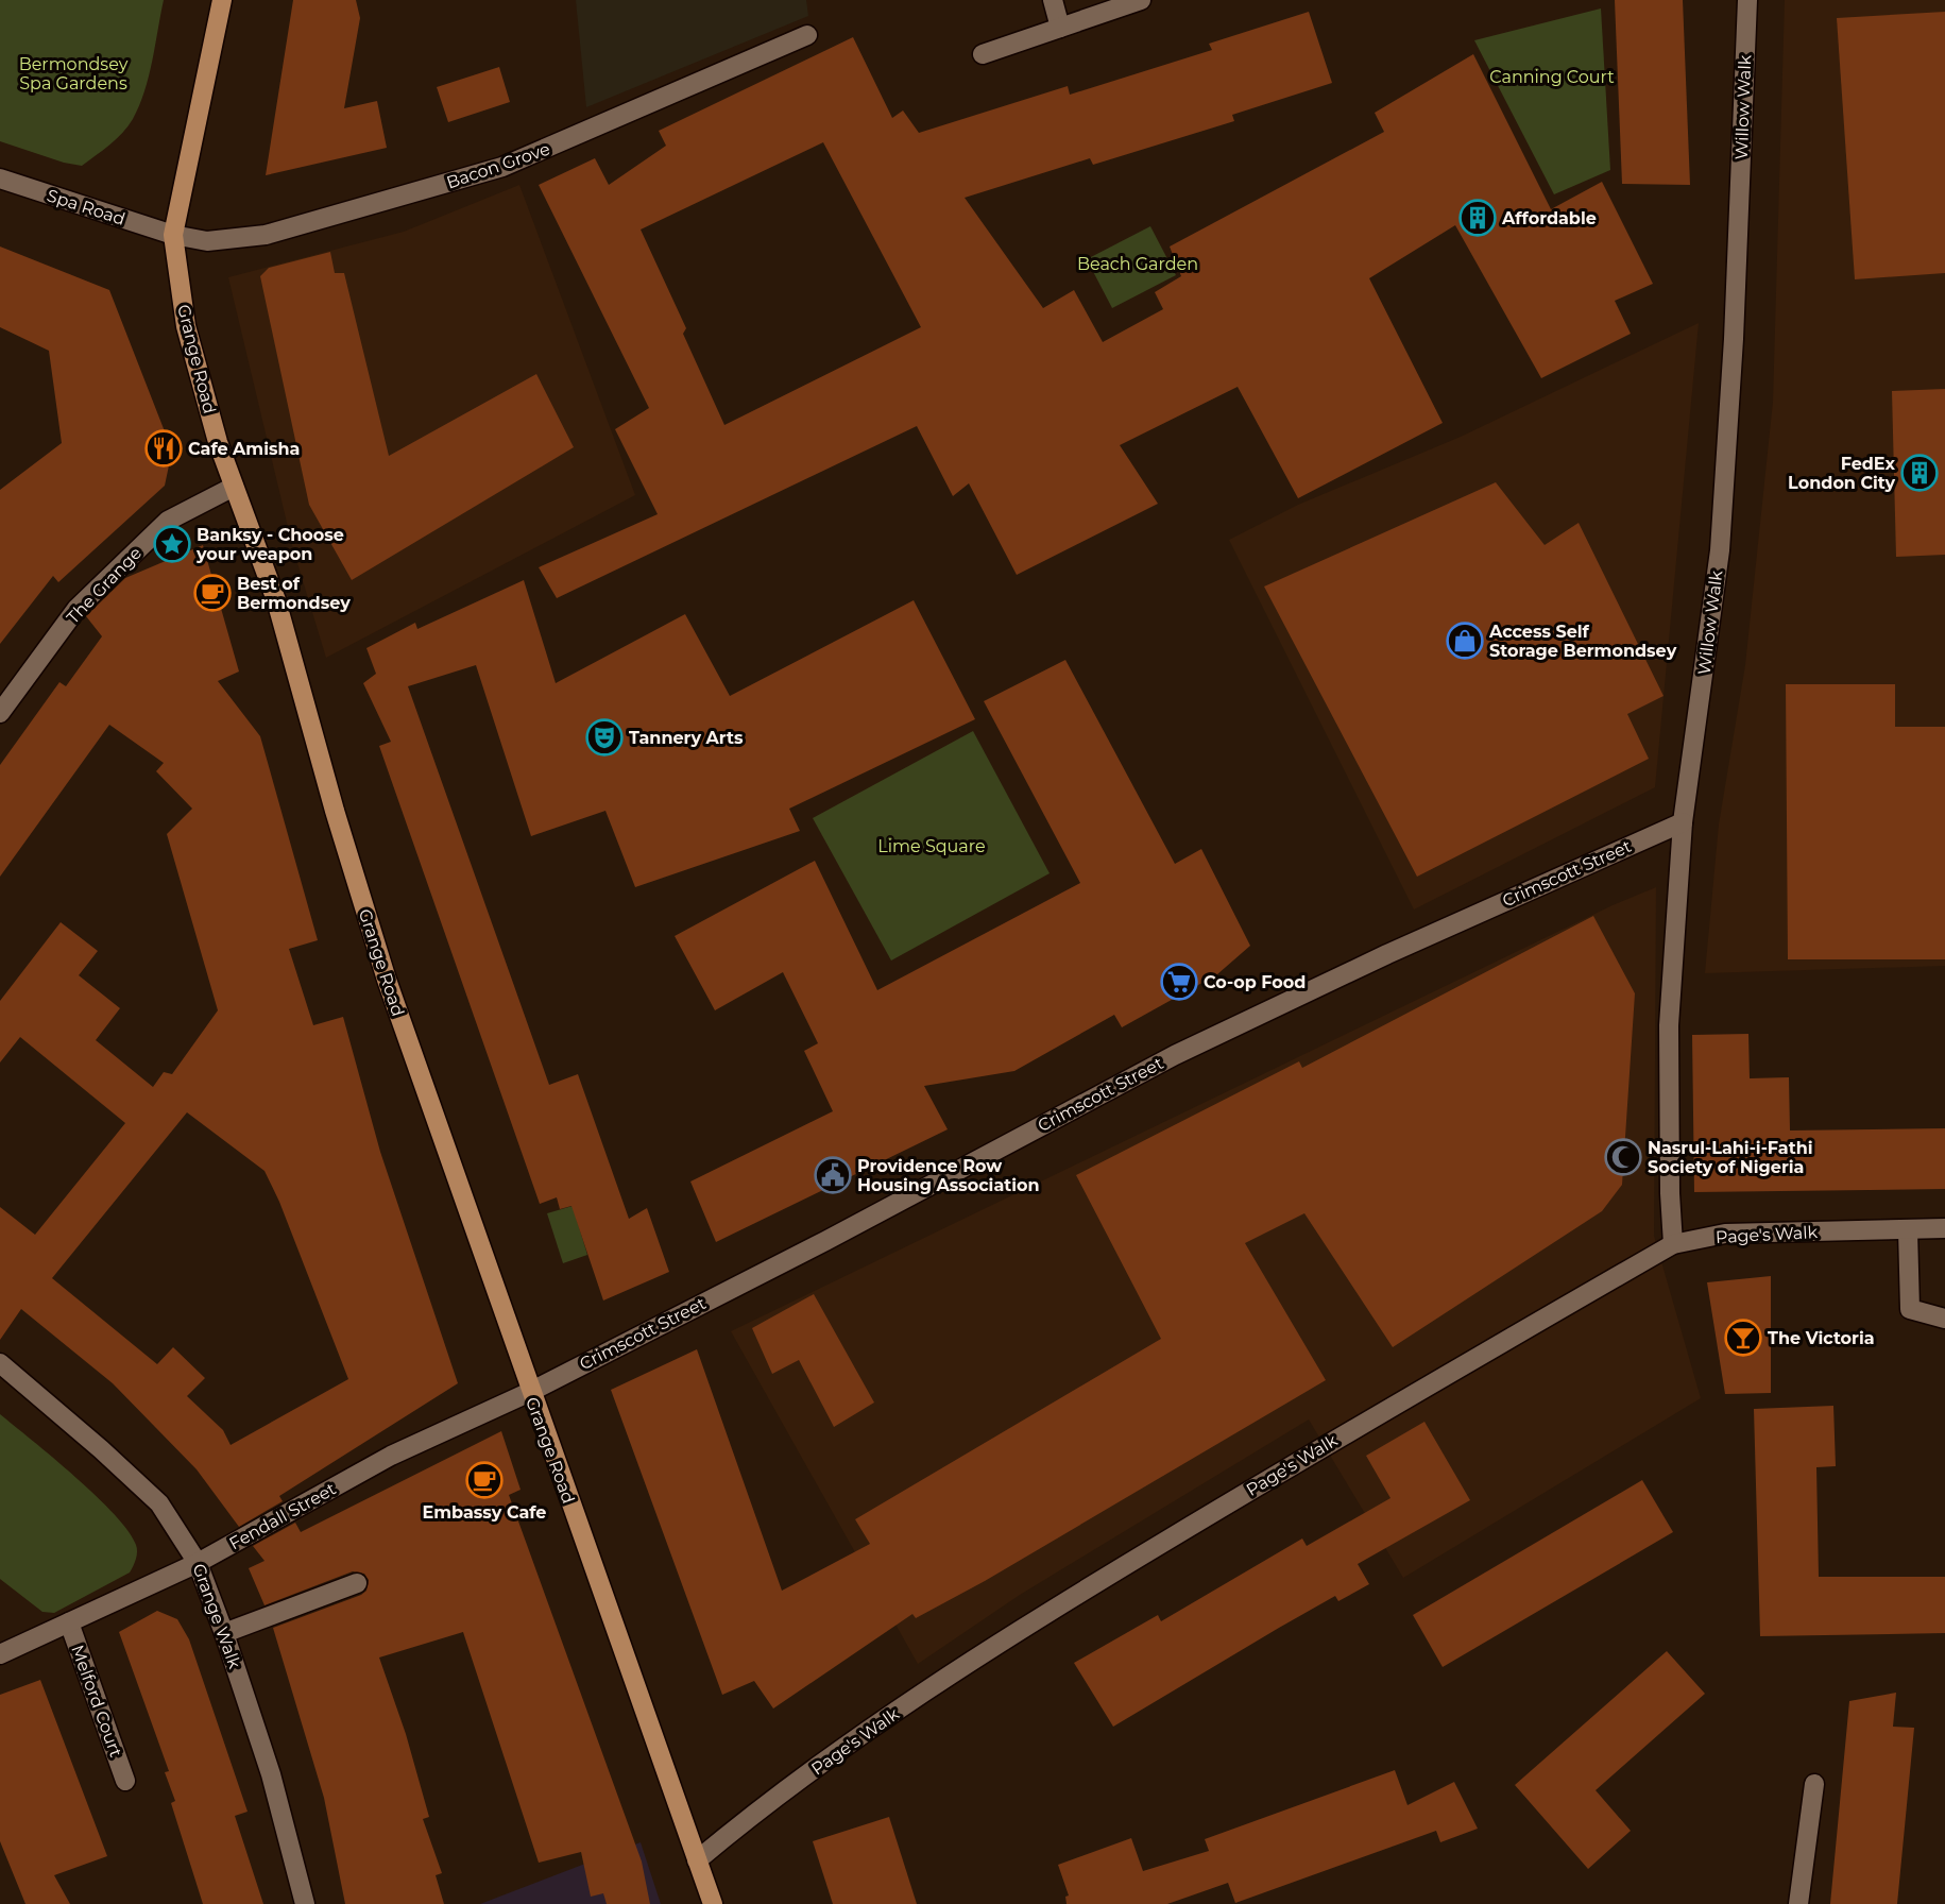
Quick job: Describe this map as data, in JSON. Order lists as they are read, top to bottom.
{
  "streets": {
    "main road": ["Grange Road"],
    "street": [
      "Willow Walk",
      "Bacon Grove",
      "Spa Road",
      "The Grange",
      "Crimscott Street",
      "Page's Walk",
      "Fendall Street",
      "Grange Walk",
      "Melford Court"
    ]
  },
  "crossings": [
    ["Willow Walk", "Crimscott Street"],
    ["Willow Walk", "Page's Walk"],
    ["Bacon Grove", "Spa Road"],
    ["Bacon Grove", "Grange Road"],
    ["Spa Road", "Grange Road"],
    ["Grange Road", "The Grange"],
    ["Grange Road", "Crimscott Street"],
    ["Grange Road", "Page's Walk"],
    ["Grange Road", "Fendall Street"],
    ["Crimscott Street", "Fendall Street"],
    ["Fendall Street", "Grange Walk"],
    ["Fendall Street", "Melford Court"]
  ],
  "parks": [
    "Bermondsey Spa Gardens",
    "Canning Court",
    "Beach Garden",
    "Lime Square"
  ],
  "places": {
    "building": ["Affordable", "FedEx London City"],
    "restaurant": ["Cafe Amisha"],
    "place": ["Banksy - Choose your weapon"],
    "cafe": ["Best of Bermondsey", "Embassy Cafe"],
    "shop": ["Access Self Storage Bermondsey"],
    "theatre": ["Tannery Arts"],
    "supermarket": ["Co-op Food"],
    "mosque": ["Nasrul-Lahi-i-Fathi Society of Nigeria"],
    "public building": ["Providence Row Housing Association"],
    "bar": ["The Victoria"]
  }
}
